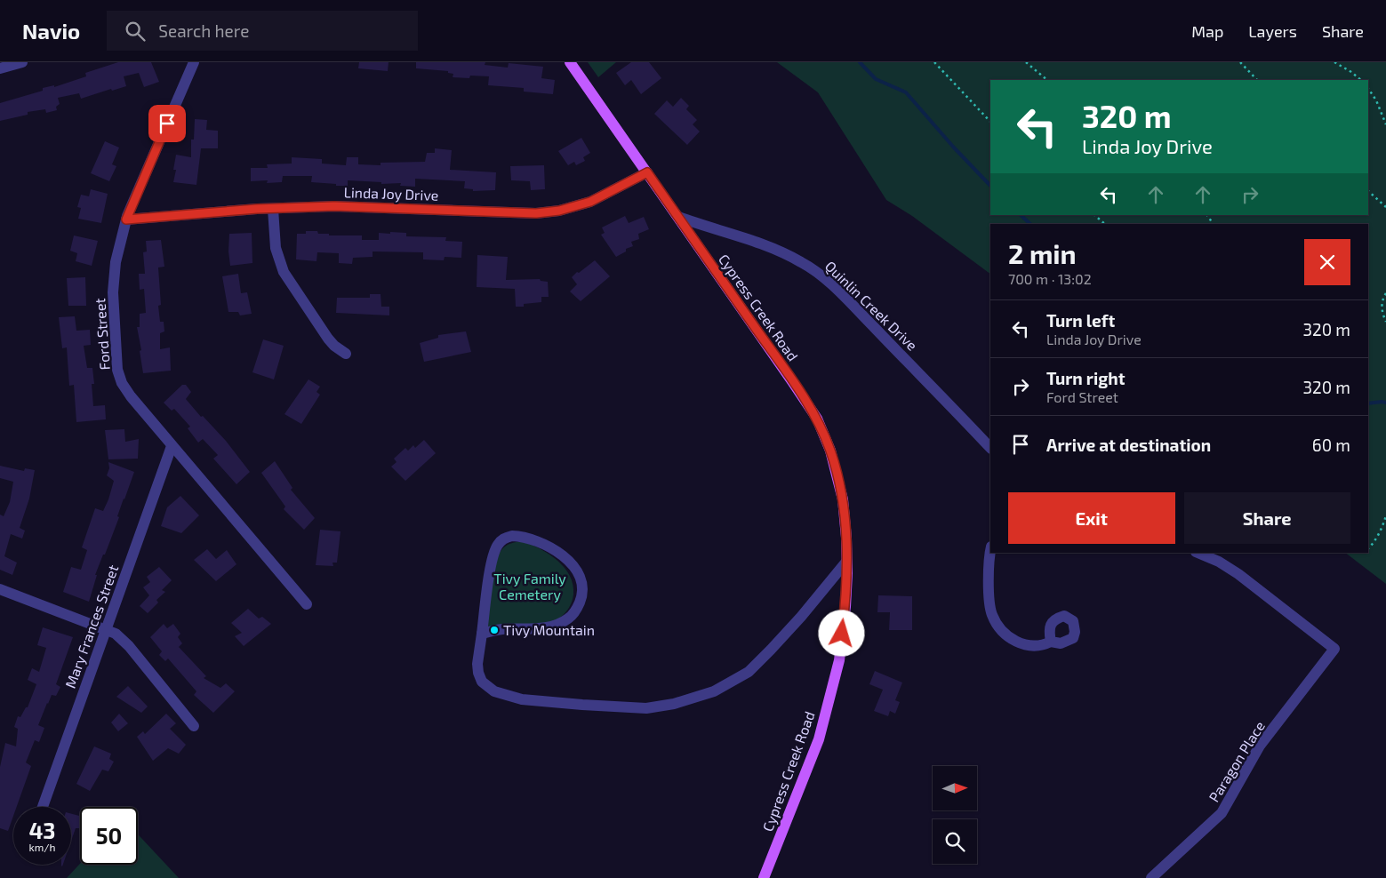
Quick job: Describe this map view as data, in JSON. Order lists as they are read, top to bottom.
{
  "streets": {
    "main road": ["Cypress Creek Road"],
    "street": [
      "Linda Joy Drive",
      "Quinlin Creek Drive",
      "Ford Street",
      "Mary Frances Street",
      "Paragon Place"
    ]
  },
  "crossings": [
    ["Linda Joy Drive", "Cypress Creek Road"],
    ["Linda Joy Drive", "Ford Street"],
    ["Quinlin Creek Drive", "Cypress Creek Road"],
    ["Ford Street", "Mary Frances Street"]
  ],
  "parks": ["Tivy Family Cemetery"],
  "places": ["Tivy Mountain"],
  "north": "right",
  "page": {
    "header": "Navio",
    "search": "Search here",
    "nav": ["Map", "Layers", "Share"],
    "turn": ["320 m", "Linda Joy Drive"],
    "heading": ["2 min", "700 m · 13:02"],
    "list": [
      {
        "name": "Turn left",
        "note": "Linda Joy Drive",
        "value": "320 m"
      },
      {
        "name": "Turn right",
        "note": "Ford Street",
        "value": "320 m"
      },
      {
        "name": "Arrive at destination",
        "value": "60 m"
      }
    ],
    "buttons": ["Exit", "Share"],
    "speed": "43 km/h",
    "limit": "50"
  }
}
